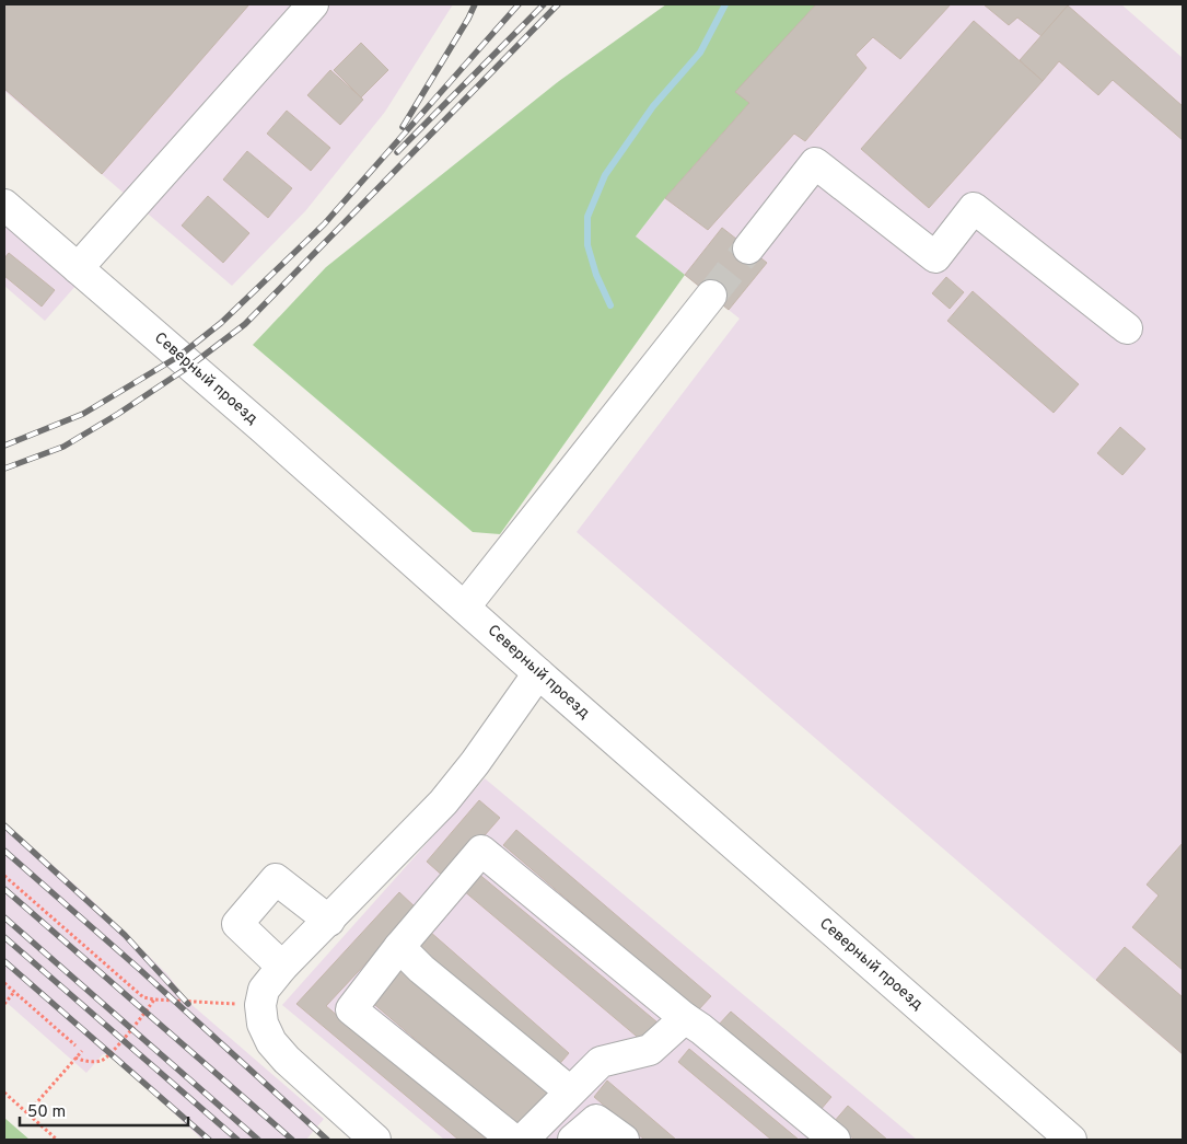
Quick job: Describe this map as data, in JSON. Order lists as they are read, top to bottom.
{
  "streets": {
    "street": ["Северный проезд"]
  },
  "scale_bar": "50 m"
}
